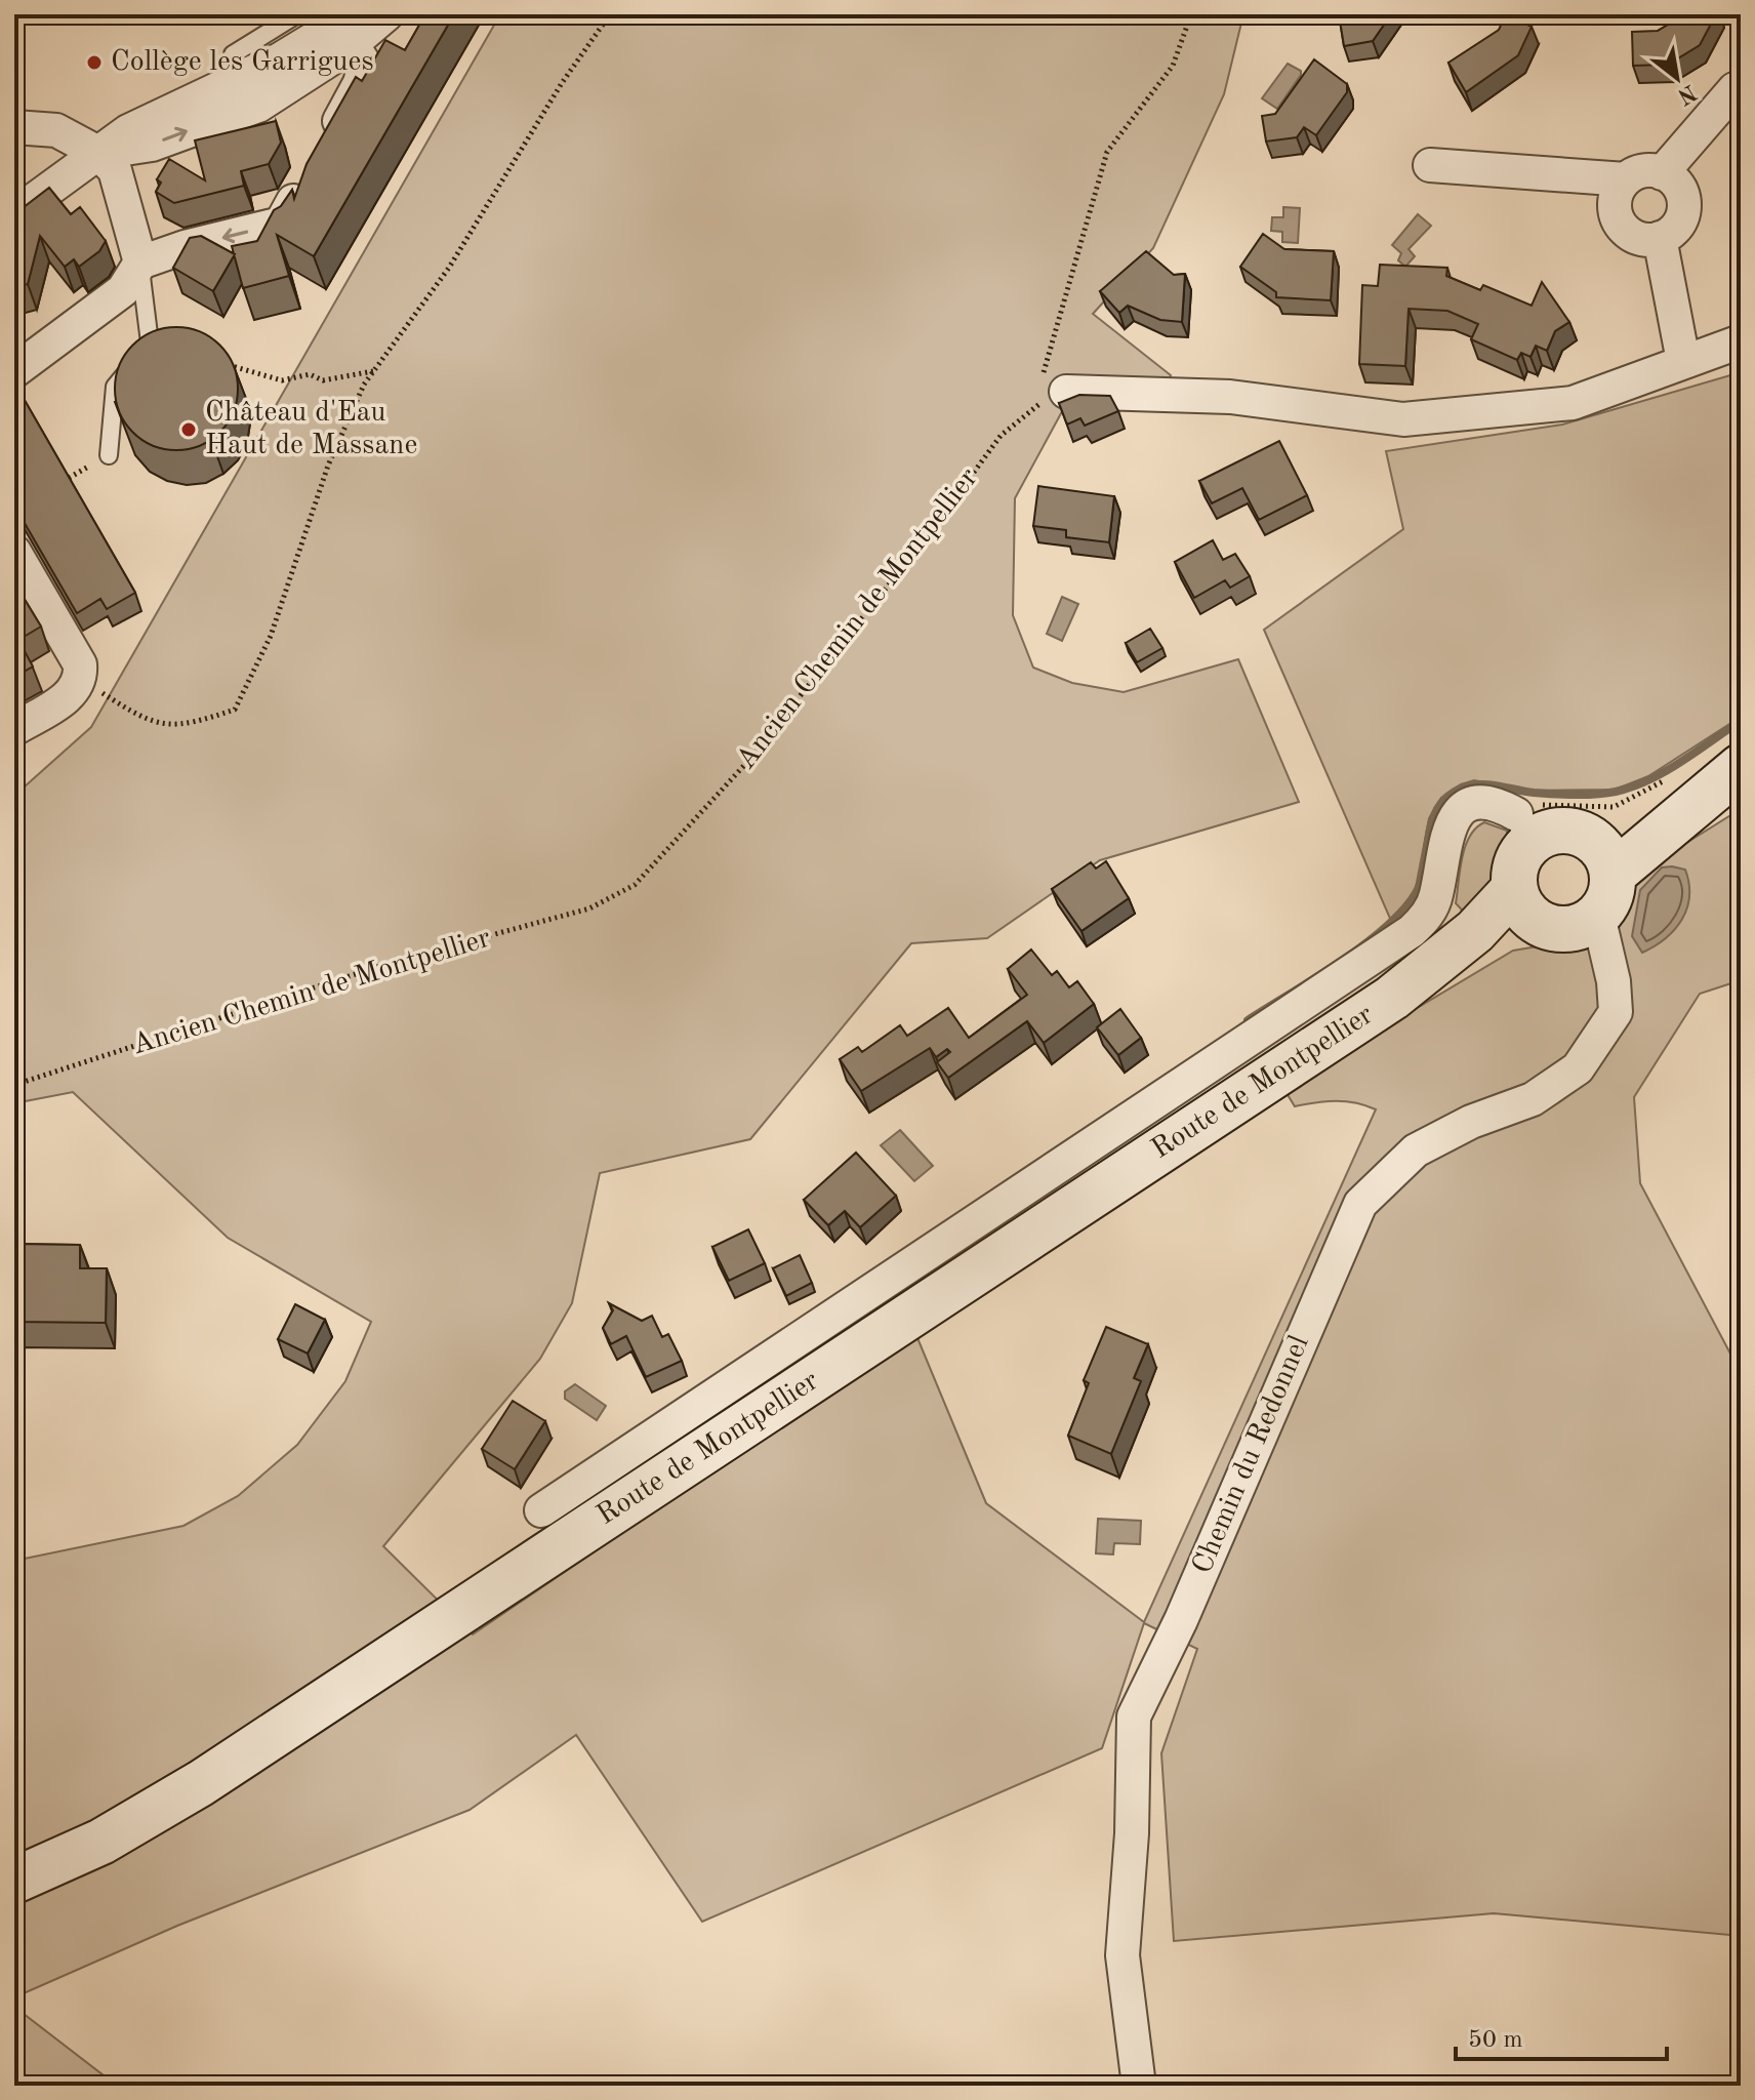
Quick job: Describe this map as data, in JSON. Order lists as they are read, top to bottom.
{
  "streets": {
    "street": ["Route de Montpellier", "Chemin du Redonnel"],
    "path": ["Ancien Chemin de Montpellier"]
  },
  "crossings": [
    ["Route de Montpellier", "Chemin du Redonnel"]
  ],
  "places": ["Collège les Garrigues", "Château d'Eau Haut de Massane"],
  "scale_bar": "50 m",
  "north": "bottom right"
}
